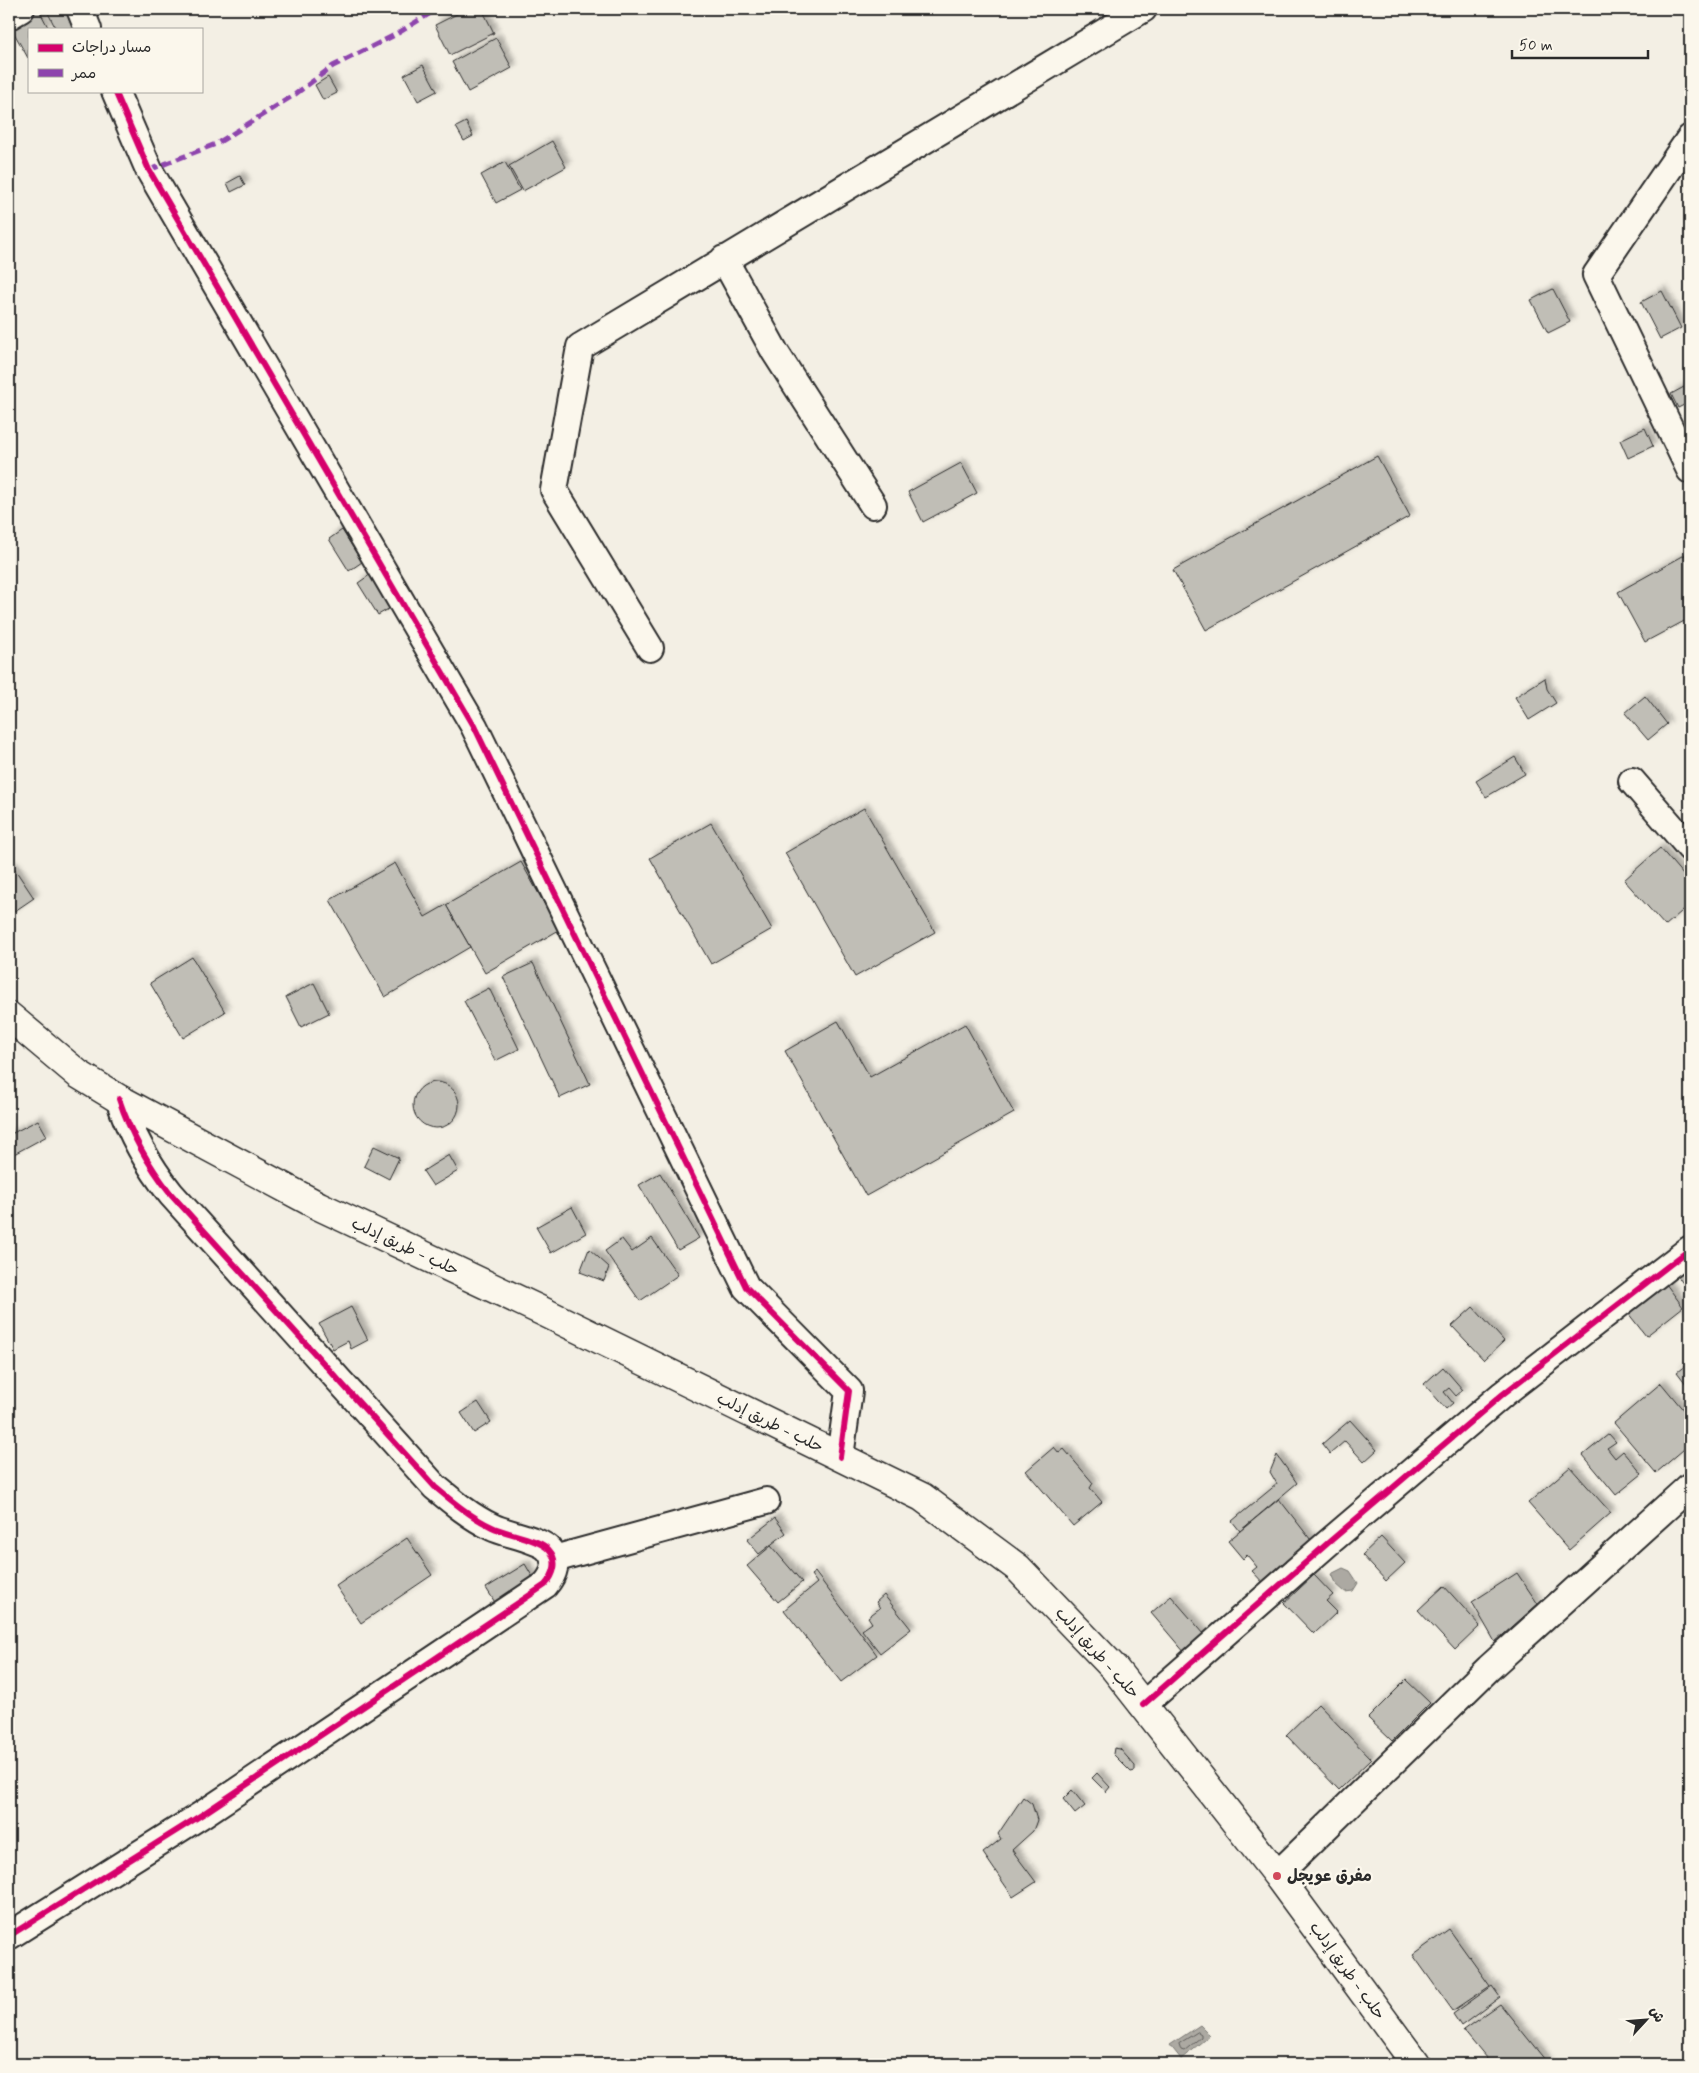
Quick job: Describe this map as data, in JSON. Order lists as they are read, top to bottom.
{
  "streets": {
    "highway": ["حلب - طريق إدلب"]
  },
  "places": ["مفرق عويجل"],
  "legend": ["مسار دراجات", "ممر"],
  "scale_bar": "50 m",
  "north": "top right"
}
